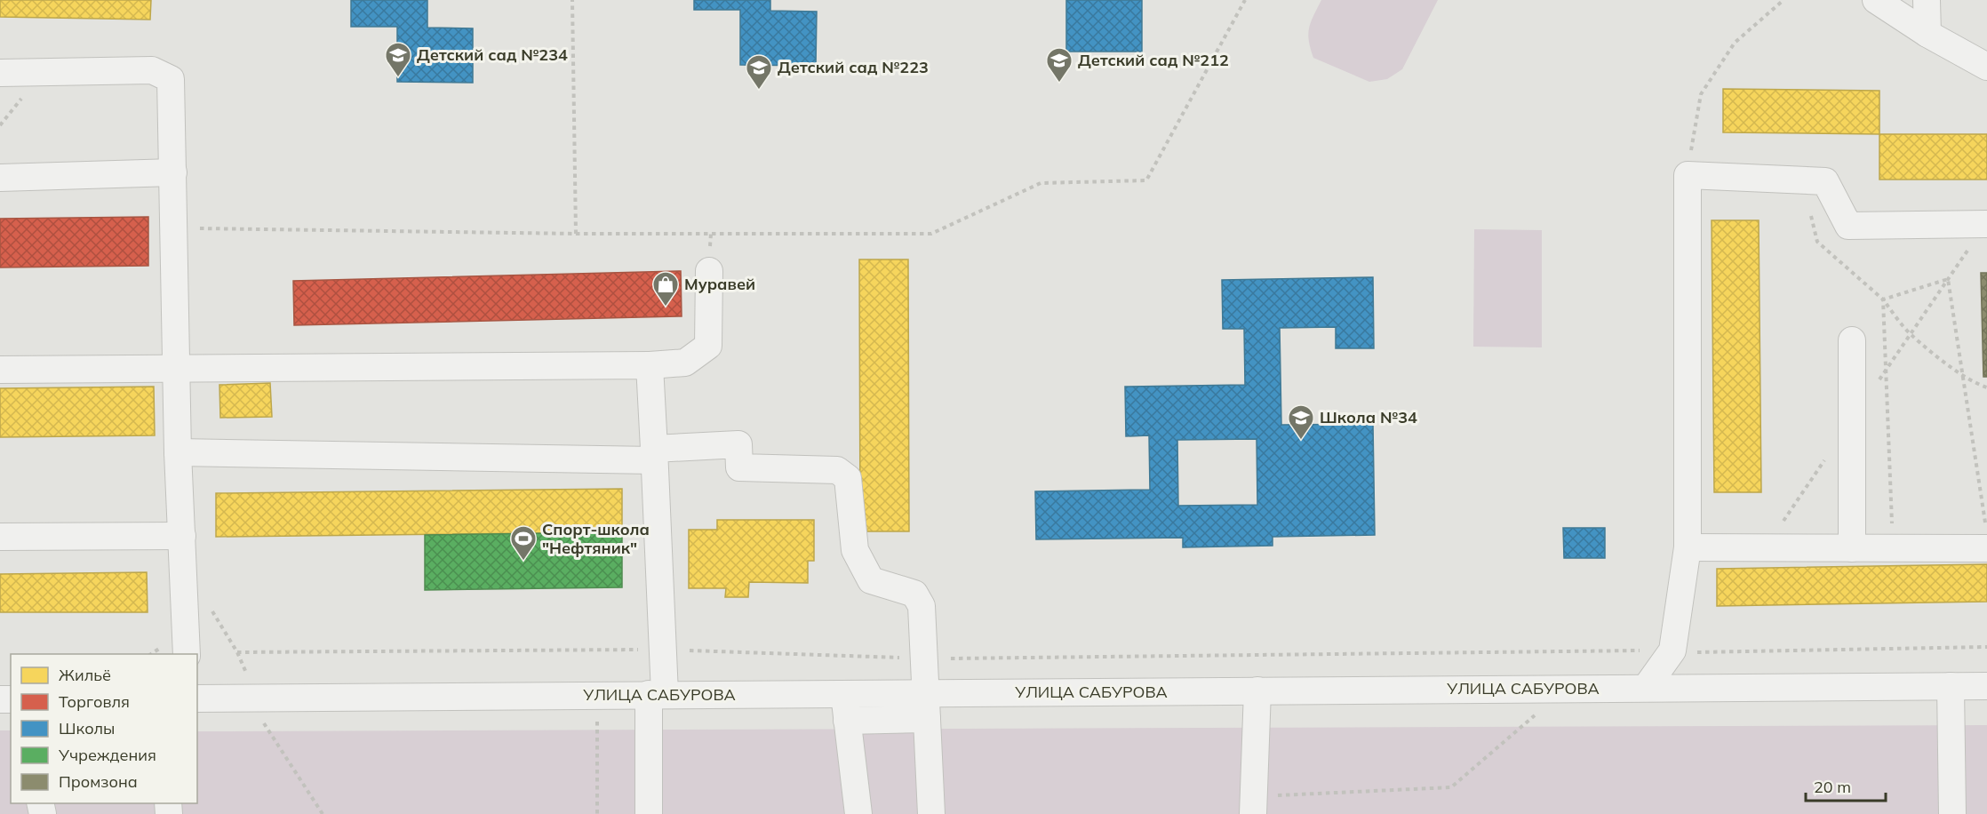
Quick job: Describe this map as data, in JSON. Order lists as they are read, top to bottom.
{
  "streets": {
    "street": ["УЛИЦА САБУРОВА"]
  },
  "places": {
    "school or university": [
      "Детский сад №234",
      "Детский сад №212",
      "Детский сад №223",
      "Школа №34"
    ],
    "shop": ["Муравей"],
    "sports": ["Спорт-школа \"Нефтяник\""]
  },
  "legend": [
    "Жильё",
    "Торговля",
    "Школы",
    "Учреждения",
    "Промзона"
  ],
  "scale_bar": "20 m"
}
